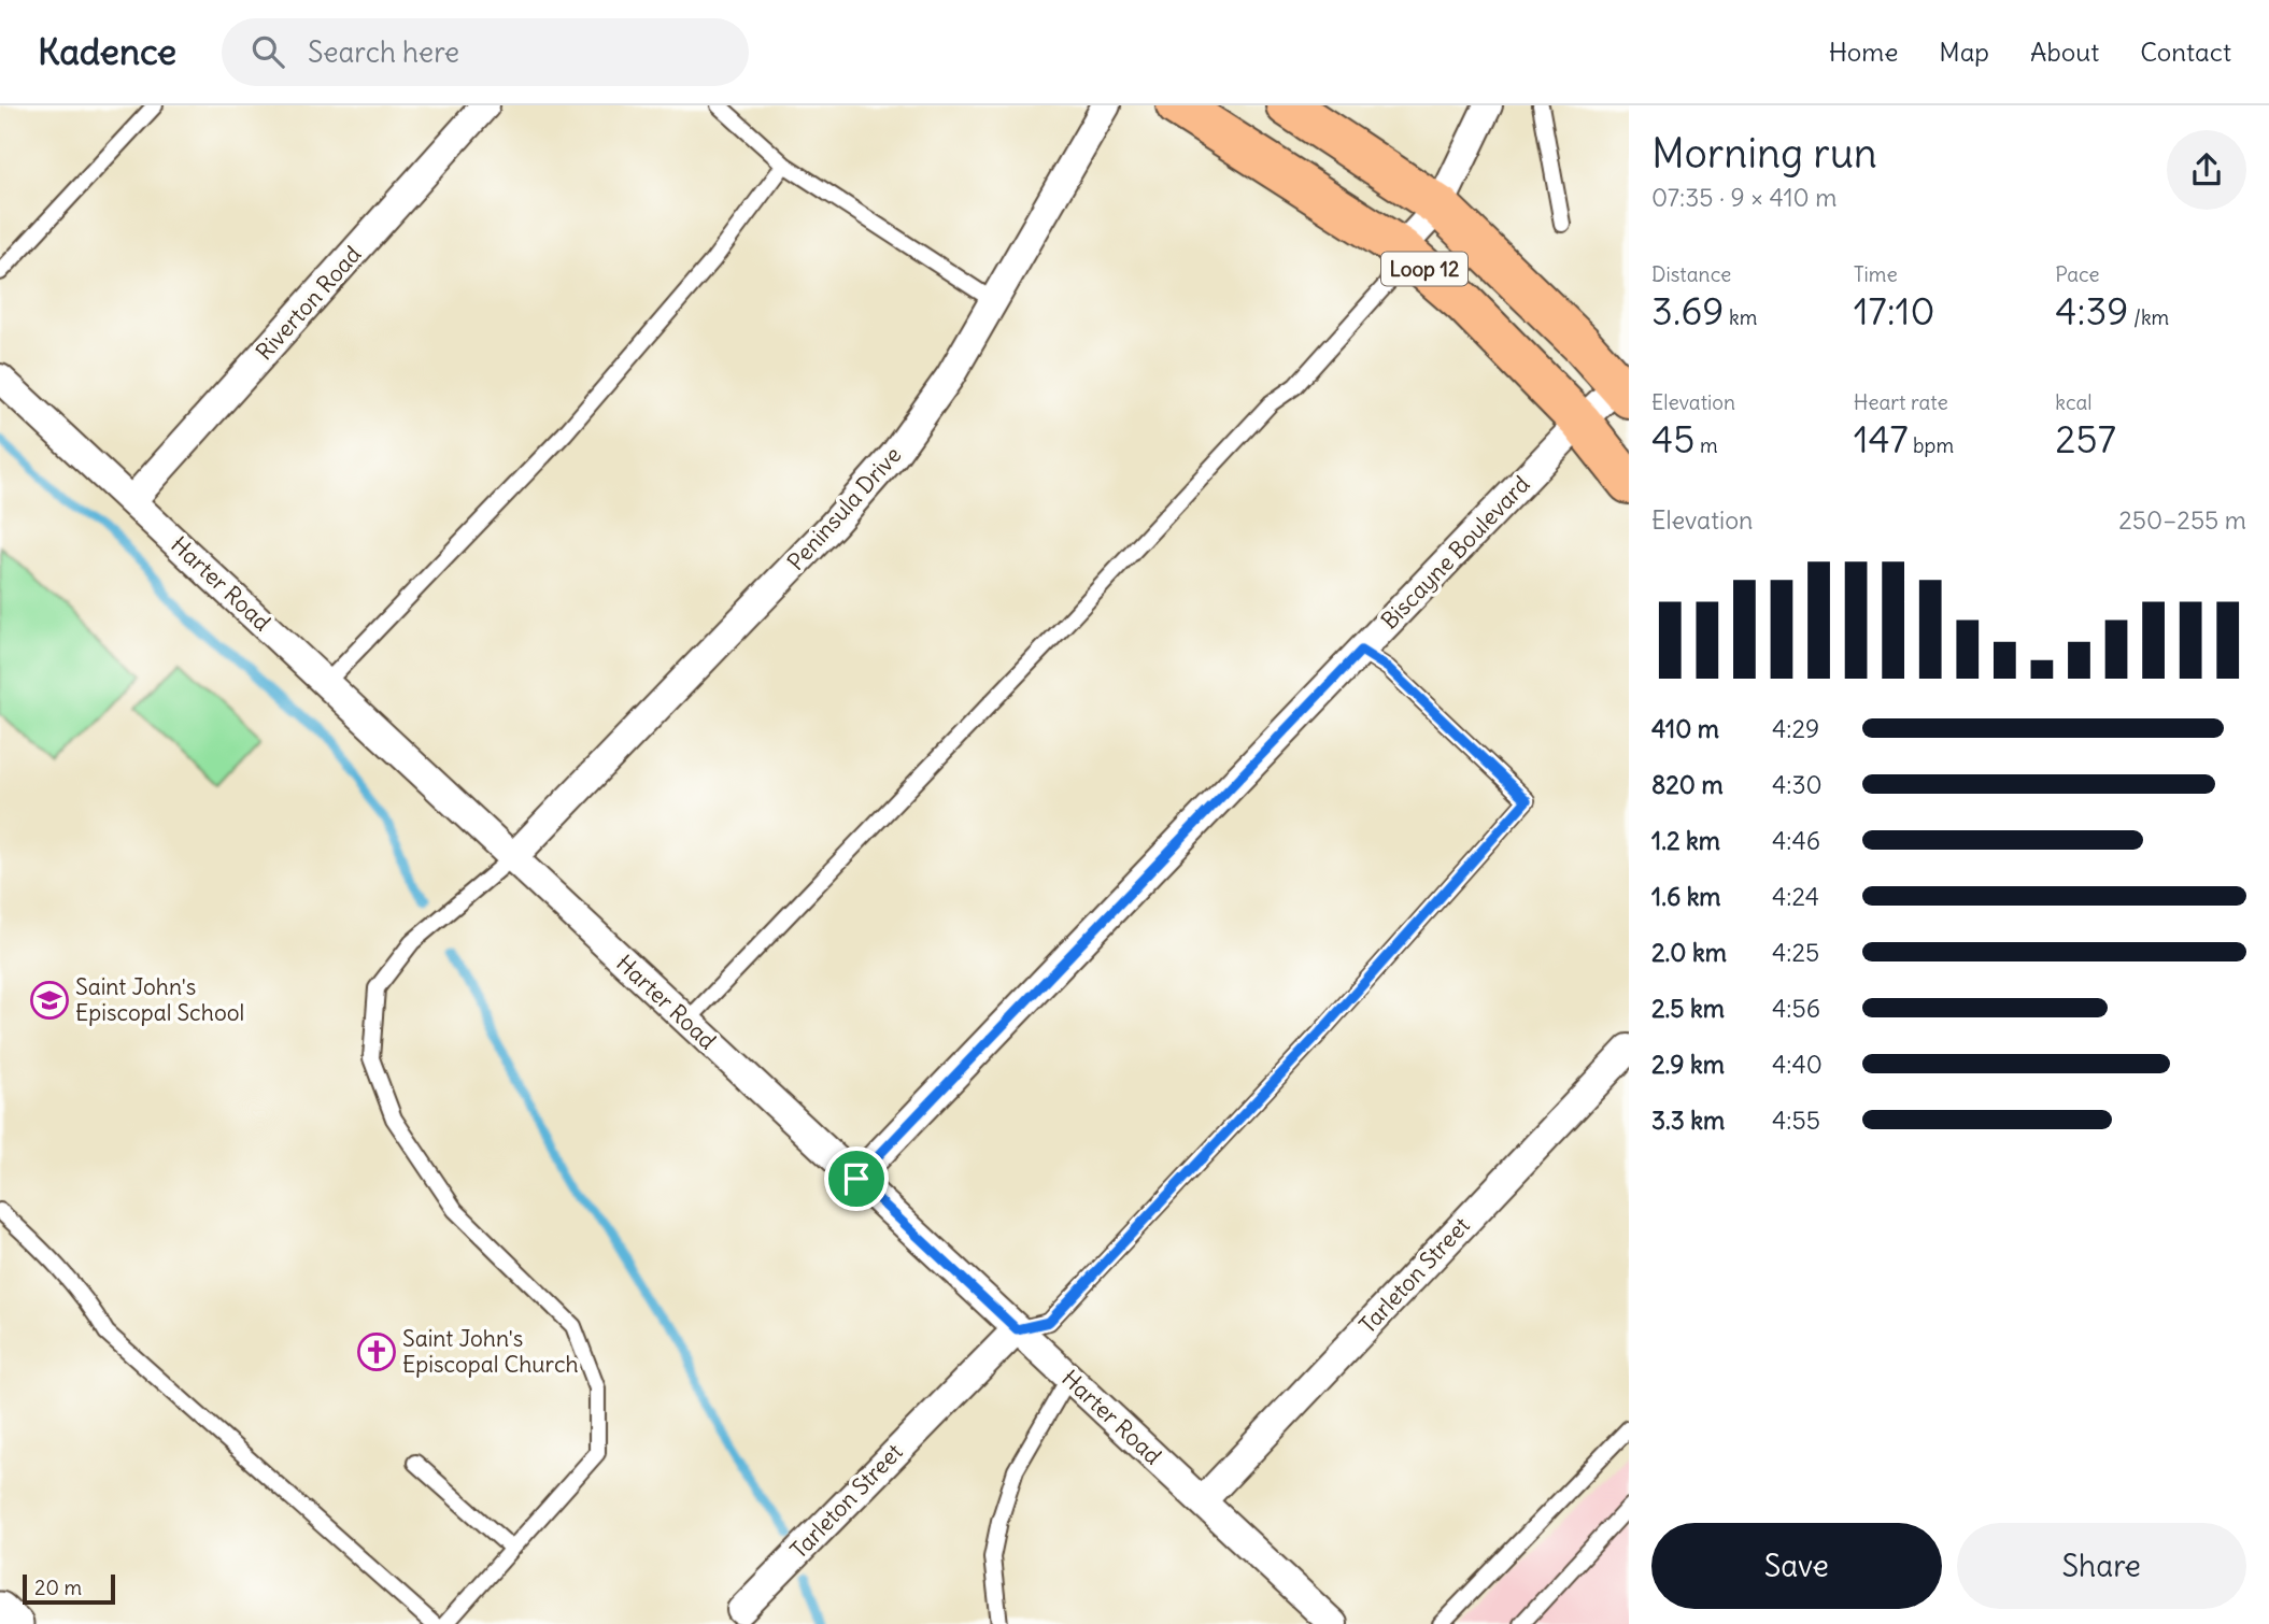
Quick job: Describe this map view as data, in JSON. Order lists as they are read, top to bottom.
{
  "streets": {
    "main road": ["Loop 12"],
    "street": [
      "Riverton Road",
      "Peninsula Drive",
      "Biscayne Boulevard",
      "Harter Road",
      "Tarleton Street"
    ]
  },
  "crossings": [
    ["Loop 12", "Biscayne Boulevard"],
    ["Riverton Road", "Harter Road"],
    ["Peninsula Drive", "Harter Road"],
    ["Biscayne Boulevard", "Harter Road"],
    ["Harter Road", "Tarleton Street"]
  ],
  "places": {
    "school or university": ["Saint John's Episcopal School"],
    "church": ["Saint John's Episcopal Church"]
  },
  "scale_bar": "20 m",
  "page": {
    "header": "Kadence",
    "search": "Search here",
    "nav": [
      "Home",
      "Map",
      "About",
      "Contact"
    ],
    "heading": ["Morning run", "07:35 · 9 × 410 m"],
    "stats": [
      ["Distance", "3.69 km"],
      ["Time", "17:10"],
      ["Pace", "4:39 /km"],
      ["Elevation", "45 m"],
      ["Heart rate", "147 bpm"],
      ["kcal", "257"]
    ],
    "chart": ["Elevation", "250–255 m"],
    "list": [
      {
        "name": "410 m",
        "note": "4:29"
      },
      {
        "name": "820 m",
        "note": "4:30"
      },
      {
        "name": "1.2 km",
        "note": "4:46"
      },
      {
        "name": "1.6 km",
        "note": "4:24"
      },
      {
        "name": "2.0 km",
        "note": "4:25"
      },
      {
        "name": "2.5 km",
        "note": "4:56"
      },
      {
        "name": "2.9 km",
        "note": "4:40"
      },
      {
        "name": "3.3 km",
        "note": "4:55"
      }
    ],
    "buttons": ["Save", "Share"],
    "scale": "20 m"
  }
}
